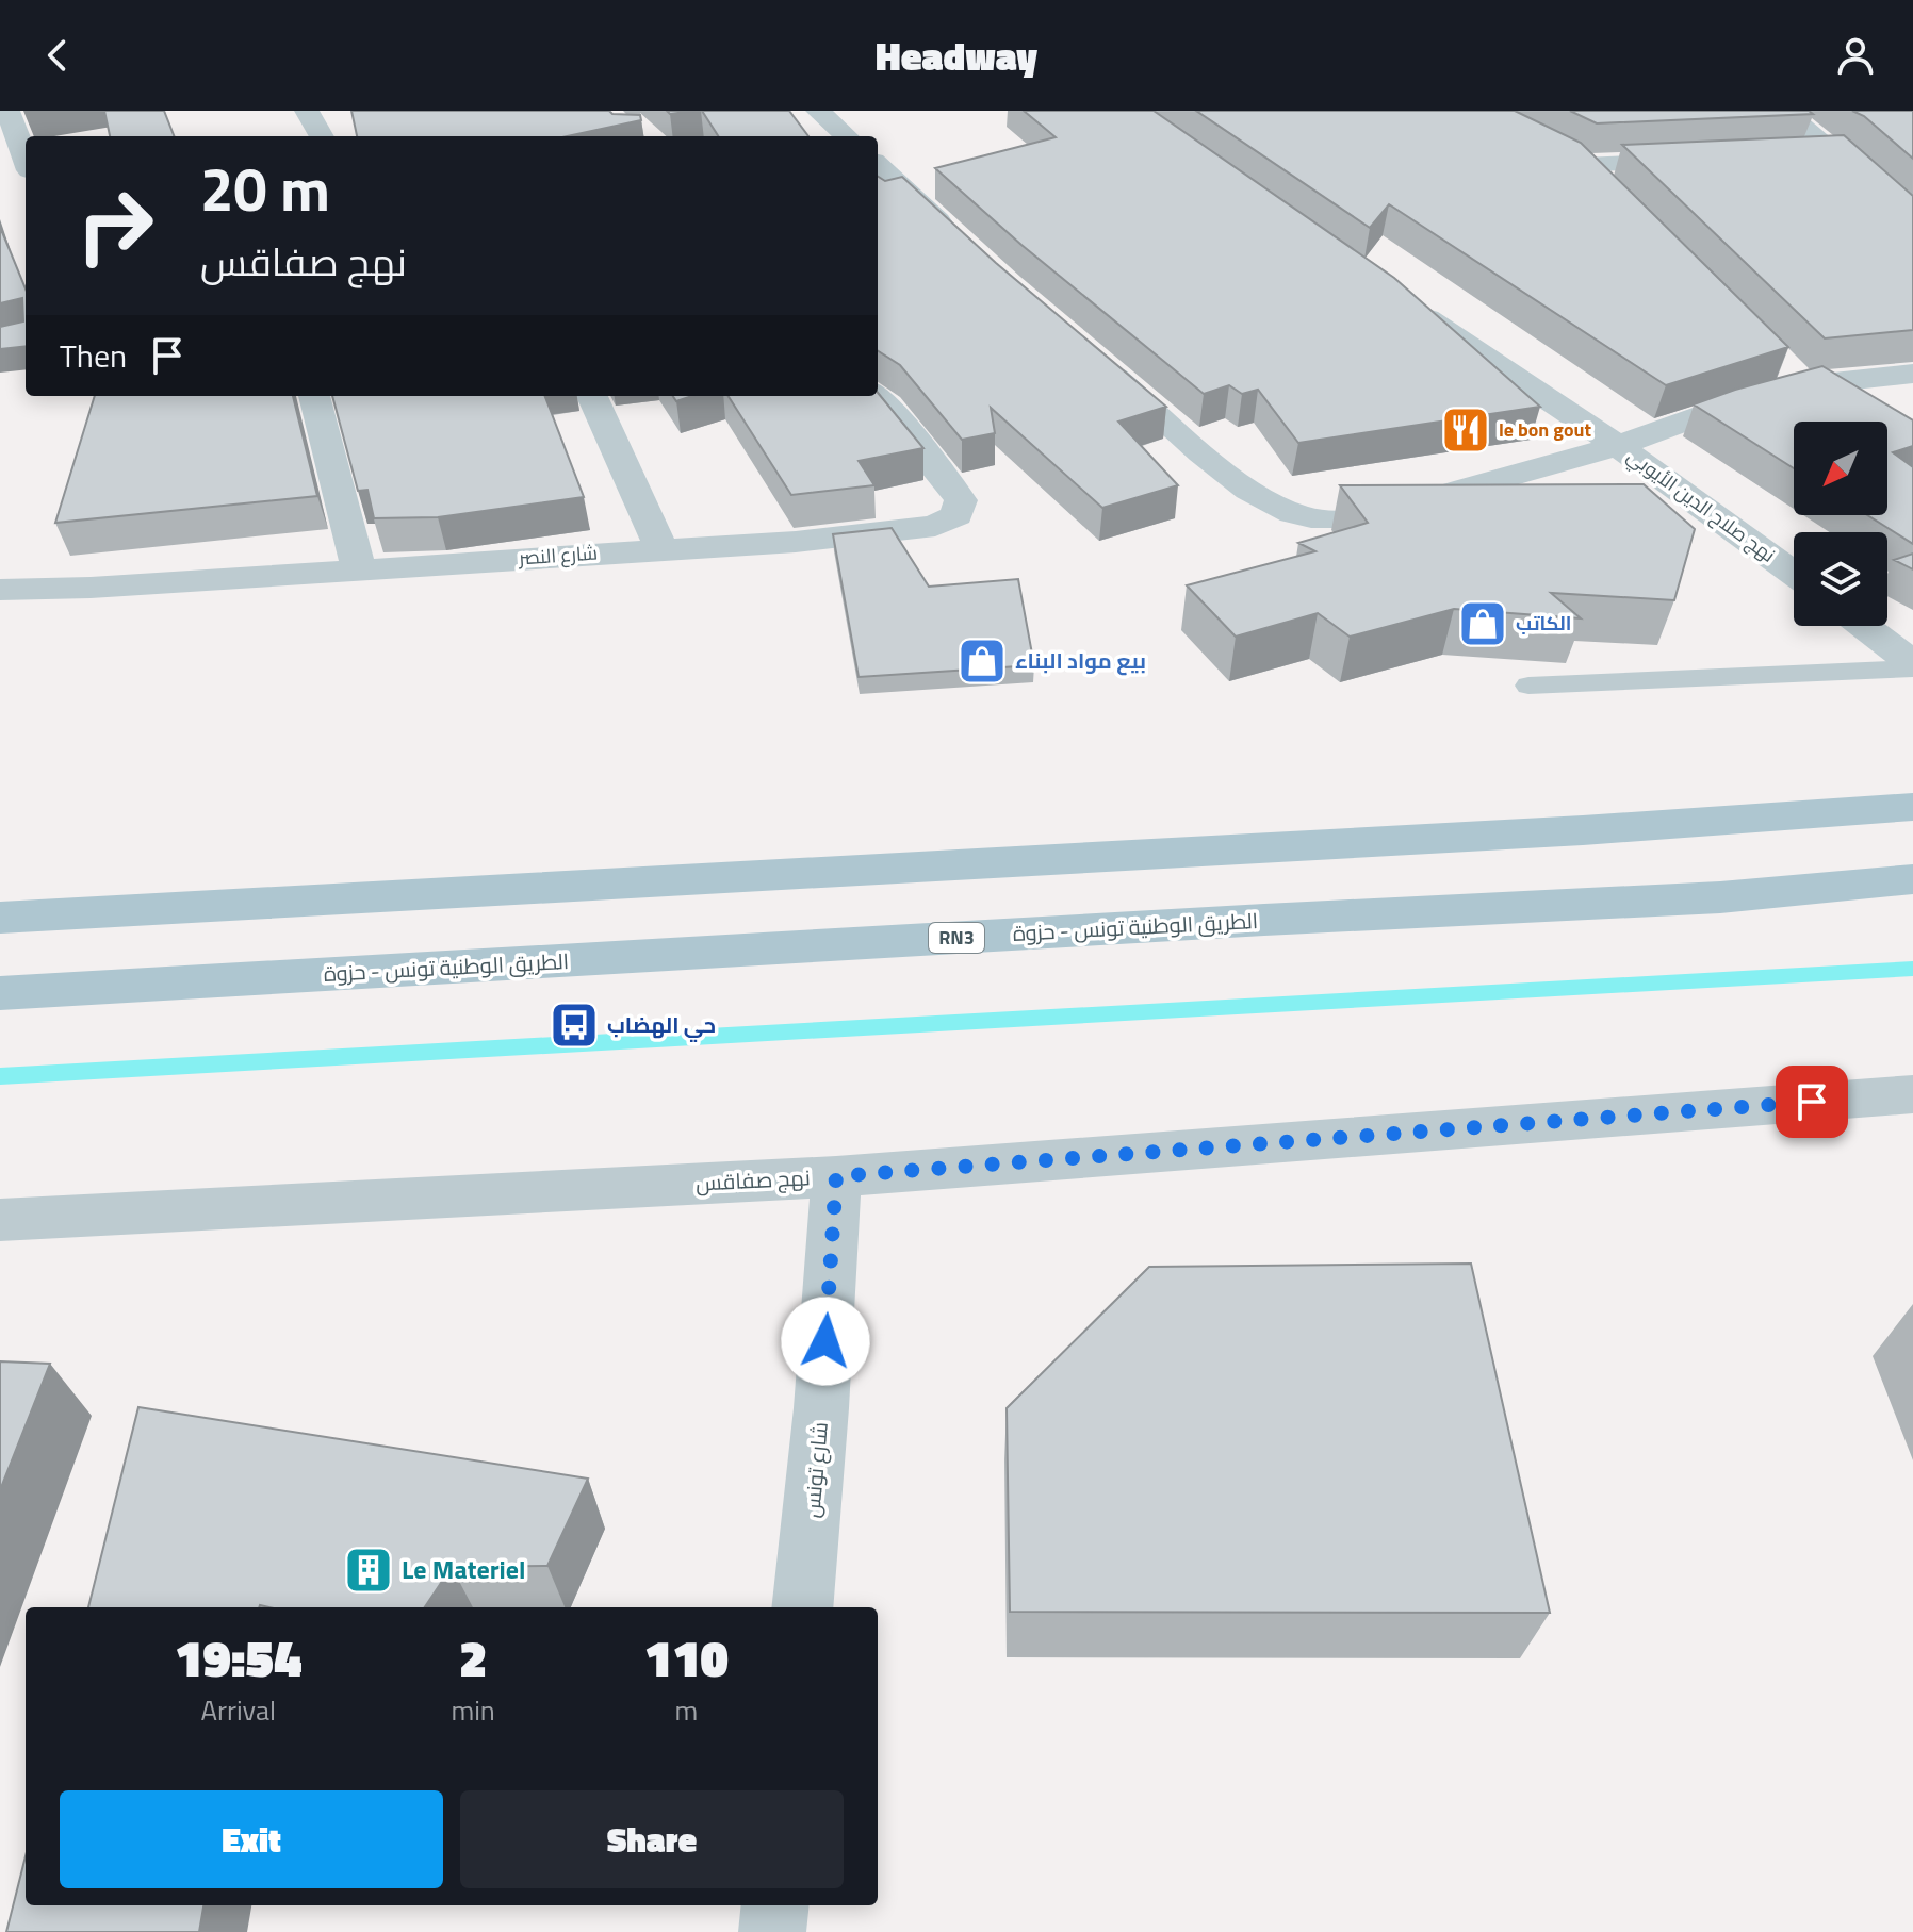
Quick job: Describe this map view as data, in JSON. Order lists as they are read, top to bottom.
{
  "streets": {
    "main road": ["الطريق الوطنية تونس - حزوة", "RN3"],
    "street": [
      "نهج صلاح الدين الأيوبي",
      "شارع النصر",
      "نهج صفاقس",
      "شارع تونس"
    ]
  },
  "crossings": [
    ["نهج صفاقس", "شارع تونس"]
  ],
  "places": {
    "restaurant": ["le bon gout"],
    "shop": ["الكاتب", "بيع مواد البناء"],
    "bus stop": ["حي الهضاب"],
    "building": ["Le Materiel"]
  },
  "north": "bottom left",
  "page": {
    "header": "Headway",
    "turn": ["20 m", "نهج صفاقس"],
    "then": "Then",
    "eta": [
      "19:54",
      "Arrival",
      "2",
      "min",
      "110",
      "m"
    ],
    "buttons": ["Exit", "Share"]
  }
}
